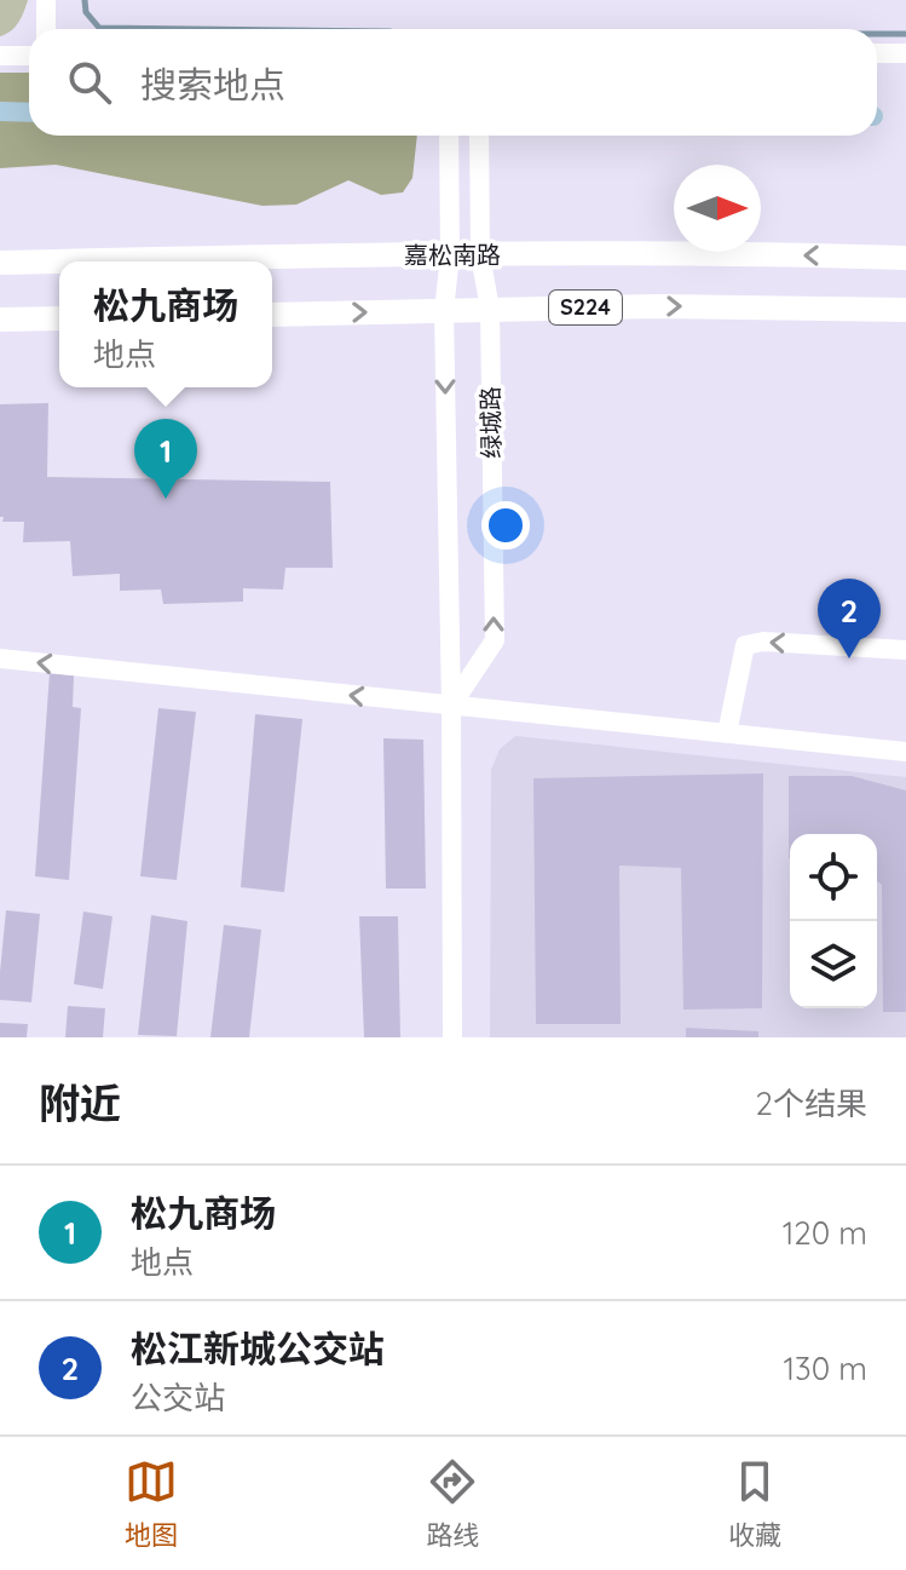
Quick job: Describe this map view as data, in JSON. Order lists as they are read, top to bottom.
{
  "streets": {
    "main road": ["嘉松南路", "S224"],
    "street": ["绿城路"]
  },
  "crossings": [
    ["嘉松南路", "绿城路"],
    ["S224", "绿城路"]
  ],
  "north": "right",
  "page": {
    "search": "搜索地点",
    "popup": ["松九商场", "地点"],
    "pins": ["1", "2"],
    "heading": ["附近", "2个结果"],
    "list": [
      {
        "mark": "1",
        "name": "松九商场",
        "note": "地点",
        "value": "120 m"
      },
      {
        "mark": "2",
        "name": "松江新城公交站",
        "note": "公交站",
        "value": "130 m"
      }
    ],
    "nav": ["地图", "路线", "收藏"]
  }
}
